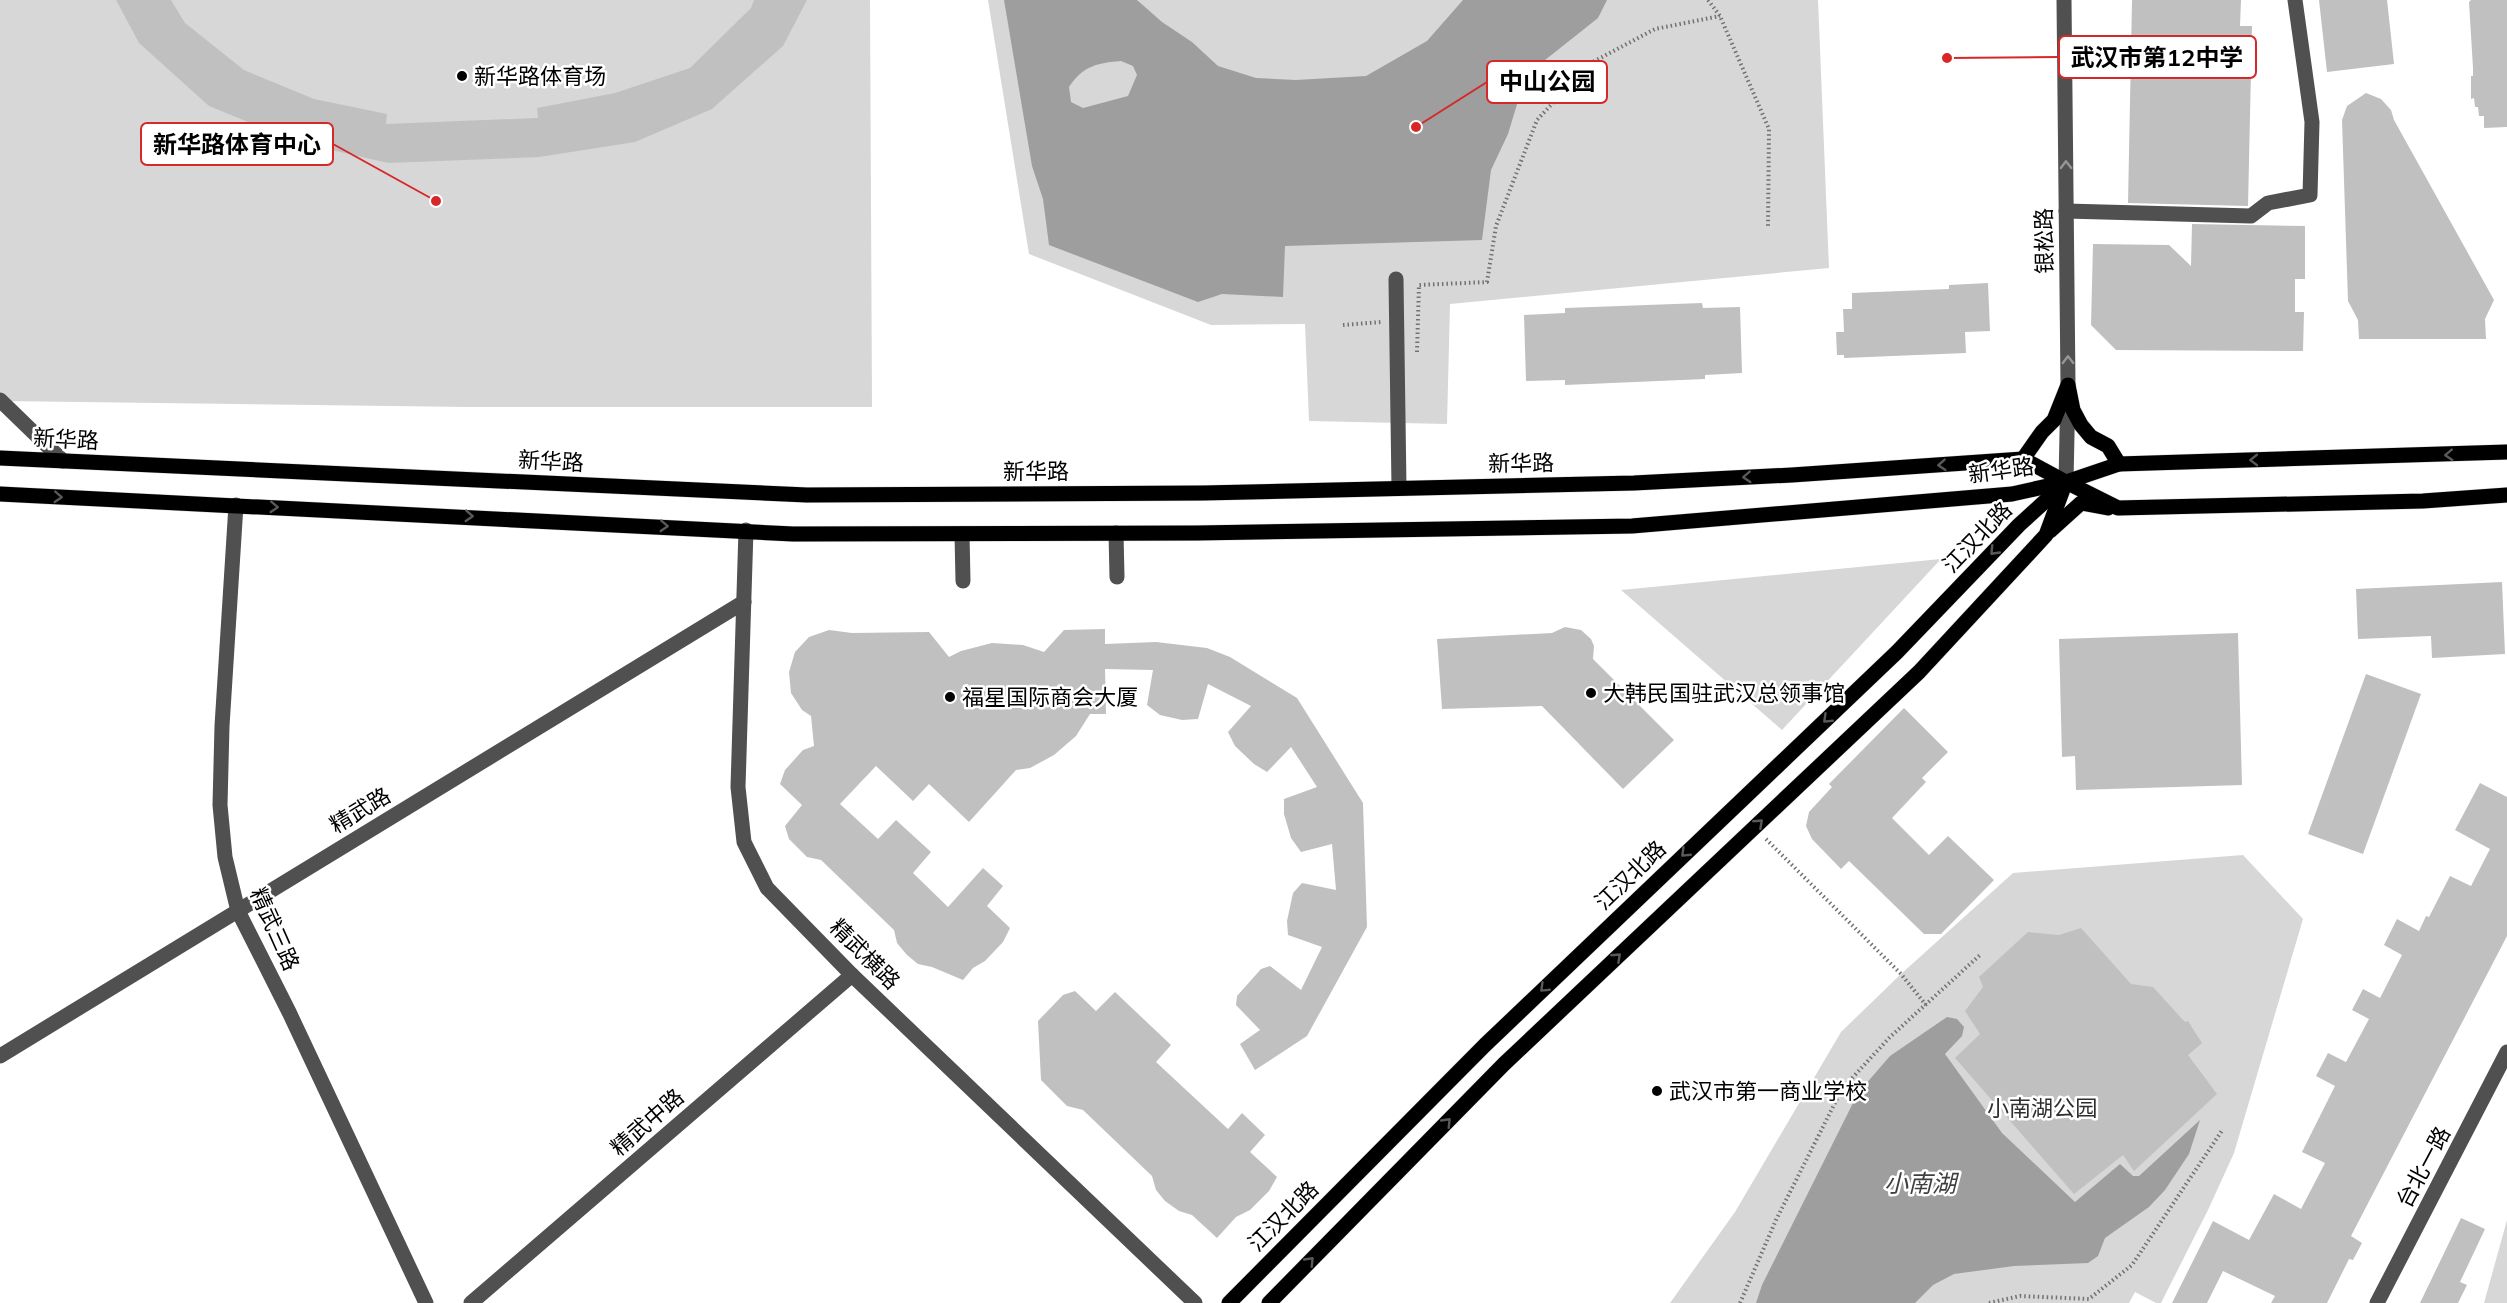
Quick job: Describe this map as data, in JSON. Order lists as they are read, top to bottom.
{
  "streets": {
    "main road": ["新华路", "江汉北路"],
    "street": [
      "银松路",
      "精武路",
      "精武三路",
      "精武横路",
      "精武中路",
      "台北一路"
    ]
  },
  "crossings": [
    ["银松路", "新华路"],
    ["银松路", "江汉北路"],
    ["新华路", "江汉北路"],
    ["新华路", "精武三路"],
    ["新华路", "精武横路"],
    ["精武路", "精武三路"],
    ["精武路", "精武横路"],
    ["精武横路", "精武中路"]
  ],
  "one_way": ["银松路"],
  "water": ["小南湖"],
  "parks": ["小南湖公园"],
  "places": [
    "武汉市第12中学",
    "新华路体育场",
    "中山公园",
    "新华路体育中心",
    "大韩民国驻武汉总领事馆",
    "福星国际商会大厦",
    "武汉市第一商业学校"
  ]
}
